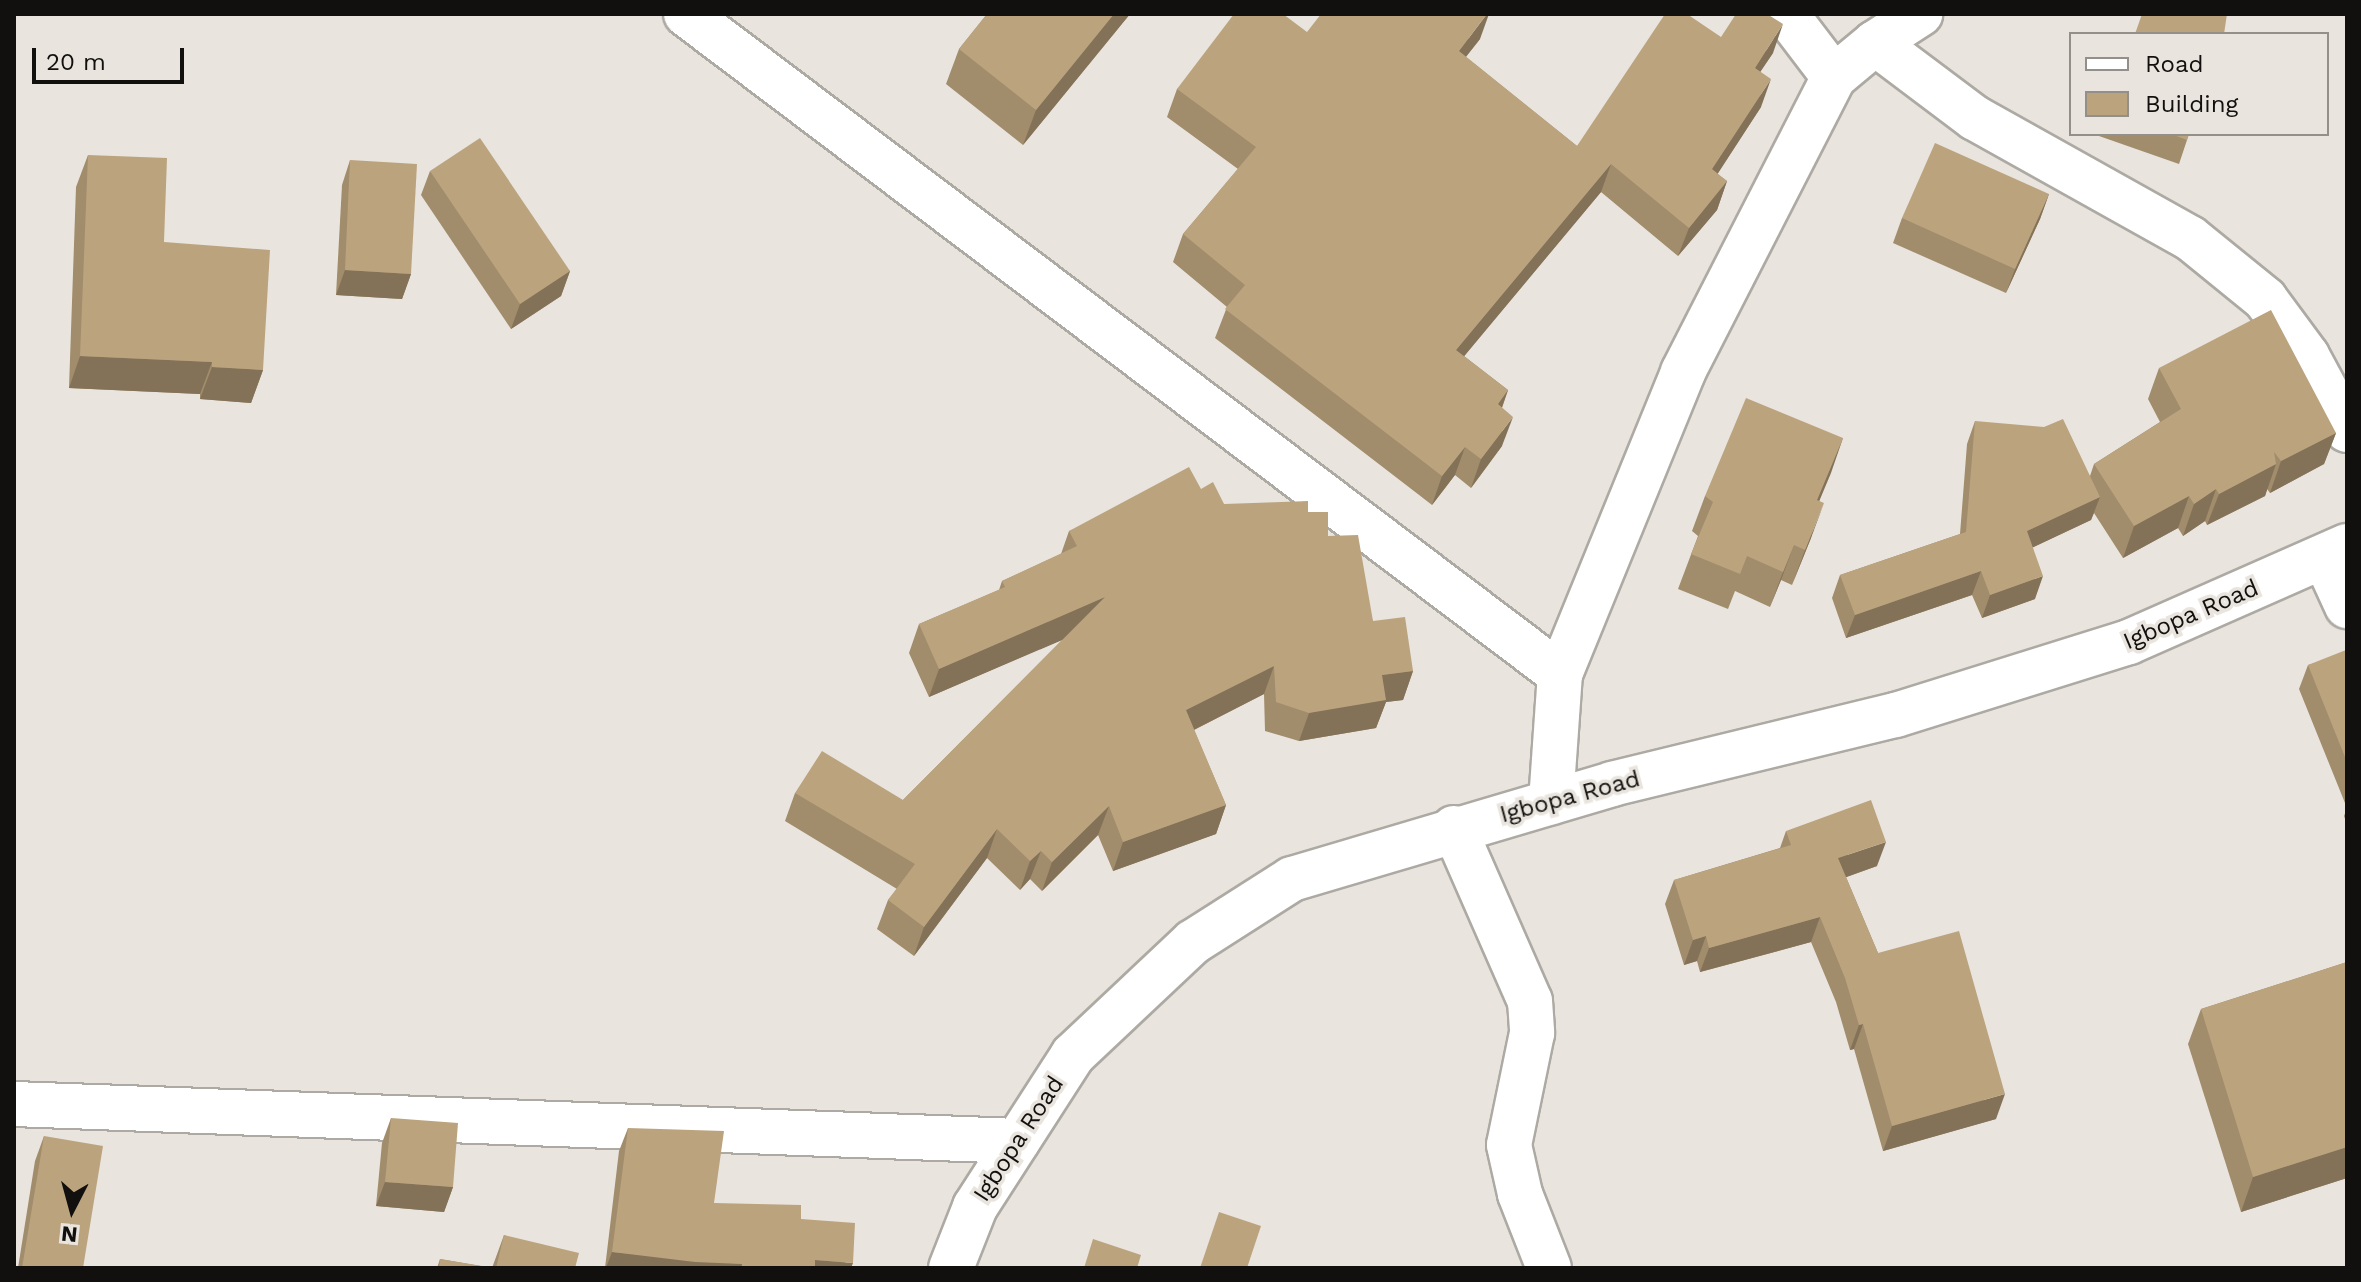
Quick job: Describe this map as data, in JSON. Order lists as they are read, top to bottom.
{
  "streets": {
    "street": ["Igbopa Road"]
  },
  "legend": ["Road", "Building"],
  "scale_bar": "20 m",
  "north": "bottom"
}
